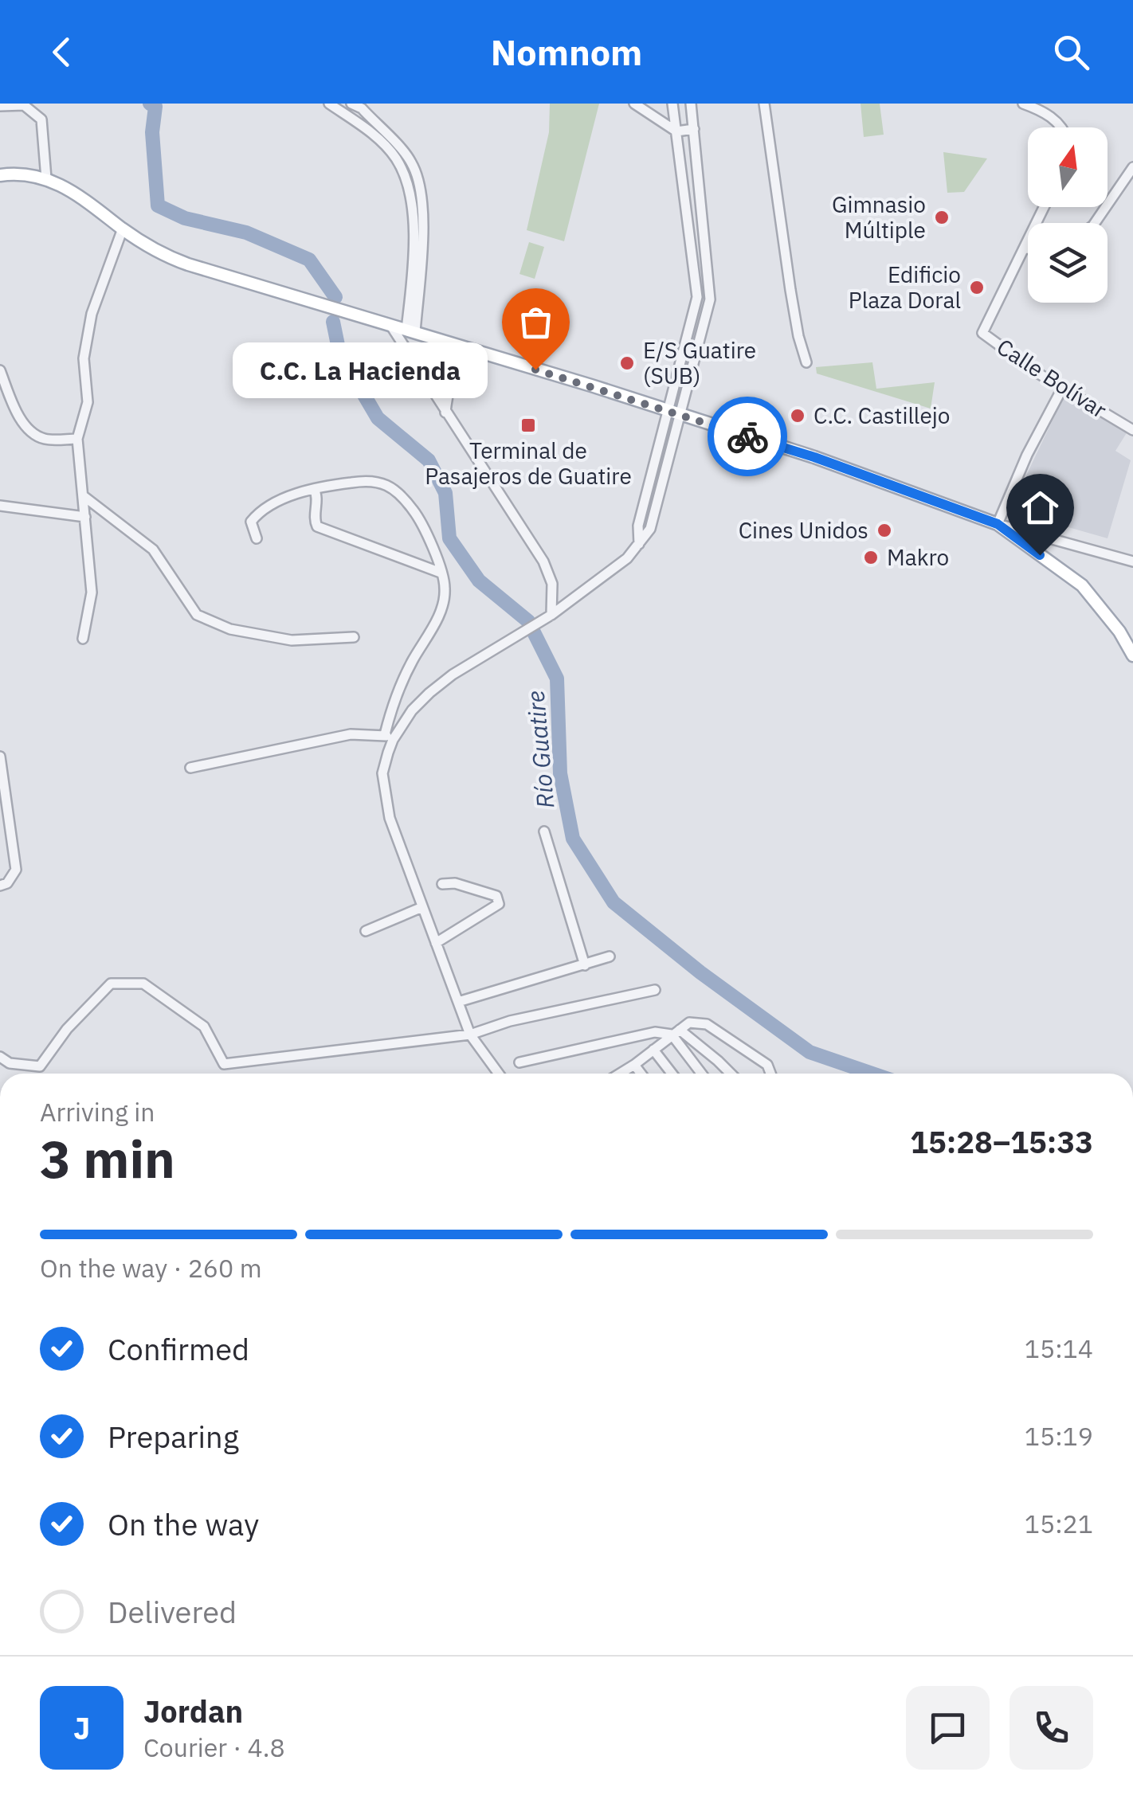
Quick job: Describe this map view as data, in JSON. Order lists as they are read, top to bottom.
{
  "streets": {
    "street": ["Calle Bolívar"]
  },
  "water": ["Río Guatire"],
  "places": {
    "other": [
      "Gimnasio Múltiple",
      "Edificio Plaza Doral",
      "E/S Guatire (SUB)",
      "C.C. La Hacienda",
      "C.C. Castillejo",
      "Cines Unidos",
      "Makro"
    ],
    "transit": ["Terminal de Pasajeros de Guatire"]
  },
  "north": "top",
  "page": {
    "header": "Nomnom",
    "bubble": "C.C. La Hacienda",
    "heading": ["3 min", "Arriving in", "15:28–15:33"],
    "panel": ["Jordan", "Courier · 4.8"],
    "bar": "On the way · 260 m",
    "list": [
      ["Confirmed", "15:14"],
      ["Preparing", "15:19"],
      ["On the way", "15:21"],
      "Delivered"
    ],
    "round": "J"
  }
}
